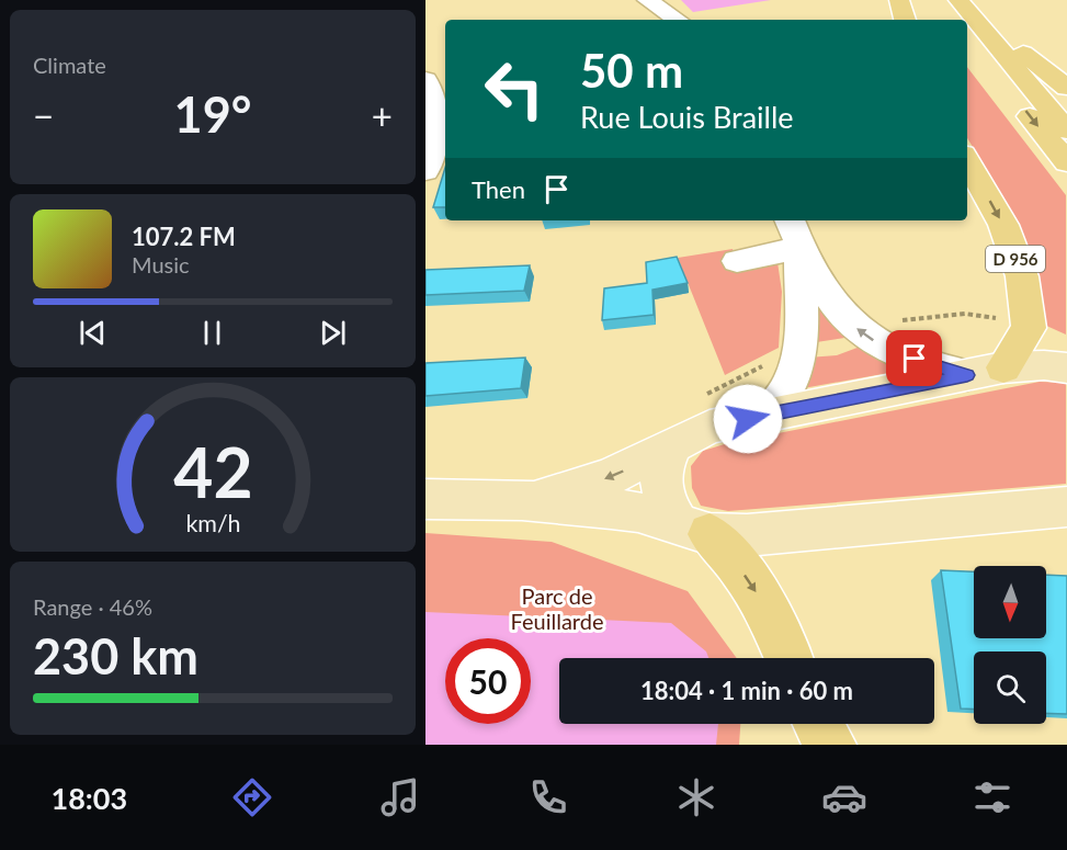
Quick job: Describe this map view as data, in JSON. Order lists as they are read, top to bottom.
{
  "streets": {
    "highway": ["D 956"]
  },
  "parks": ["Parc de Feuillarde"],
  "north": "bottom",
  "page": {
    "tile": [
      "Climate",
      ["Range · 46%", "230 km"]
    ],
    "turn": ["50 m", "Rue Louis Braille"],
    "heat": ["−", "19°", "+"],
    "then": "Then",
    "song": ["107.2 FM", "Music"],
    "limit": "50",
    "trip": "18:04 · 1 min · 60 m",
    "tabs": "18:03",
    "gauge": ["42", "km/h"]
  }
}
